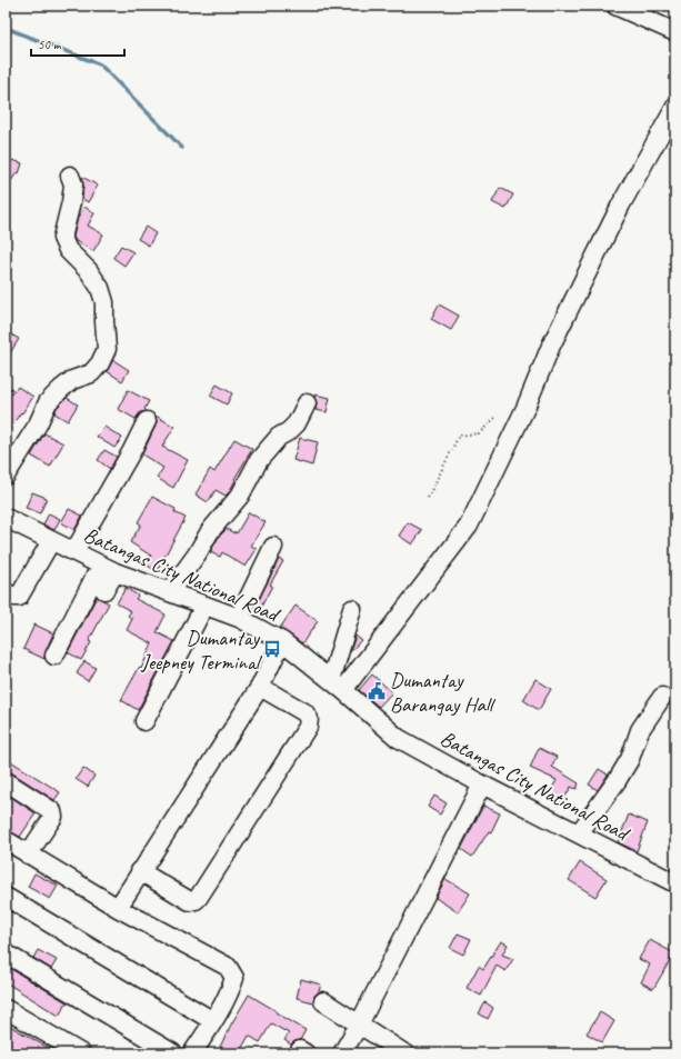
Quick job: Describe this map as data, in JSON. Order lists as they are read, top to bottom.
{
  "streets": {
    "street": ["Batangas City National Road"]
  },
  "places": {
    "bus stop": ["Dumantay Jeepney Terminal"],
    "public building": ["Dumantay Barangay Hall"]
  },
  "scale_bar": "50 m"
}
